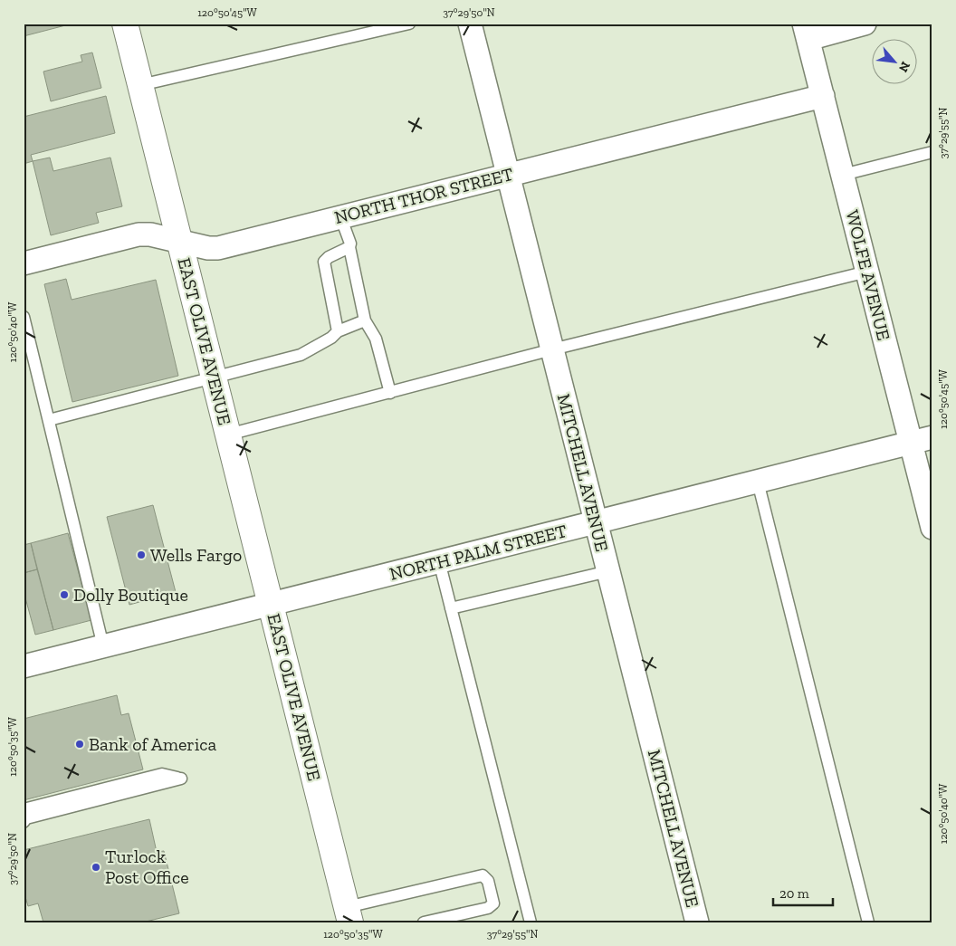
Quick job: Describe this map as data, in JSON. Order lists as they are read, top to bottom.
{
  "streets": {
    "street": [
      "NORTH THOR STREET",
      "WOLFE AVENUE",
      "EAST OLIVE AVENUE",
      "MITCHELL AVENUE",
      "NORTH PALM STREET"
    ]
  },
  "crossings": [
    ["NORTH THOR STREET", "WOLFE AVENUE"],
    ["NORTH THOR STREET", "EAST OLIVE AVENUE"],
    ["NORTH THOR STREET", "MITCHELL AVENUE"],
    ["WOLFE AVENUE", "NORTH PALM STREET"],
    ["EAST OLIVE AVENUE", "NORTH PALM STREET"],
    ["MITCHELL AVENUE", "NORTH PALM STREET"]
  ],
  "places": [
    "Wells Fargo",
    "Dolly Boutique",
    "Bank of America",
    "Turlock Post Office"
  ],
  "scale_bar": "20 m",
  "north": "bottom right",
  "coordinates": [
    "120°50'45\"W",
    "37°29'50\"N",
    "37°29'55\"N",
    "120°50'40\"W",
    "120°50'35\"W"
  ]
}
